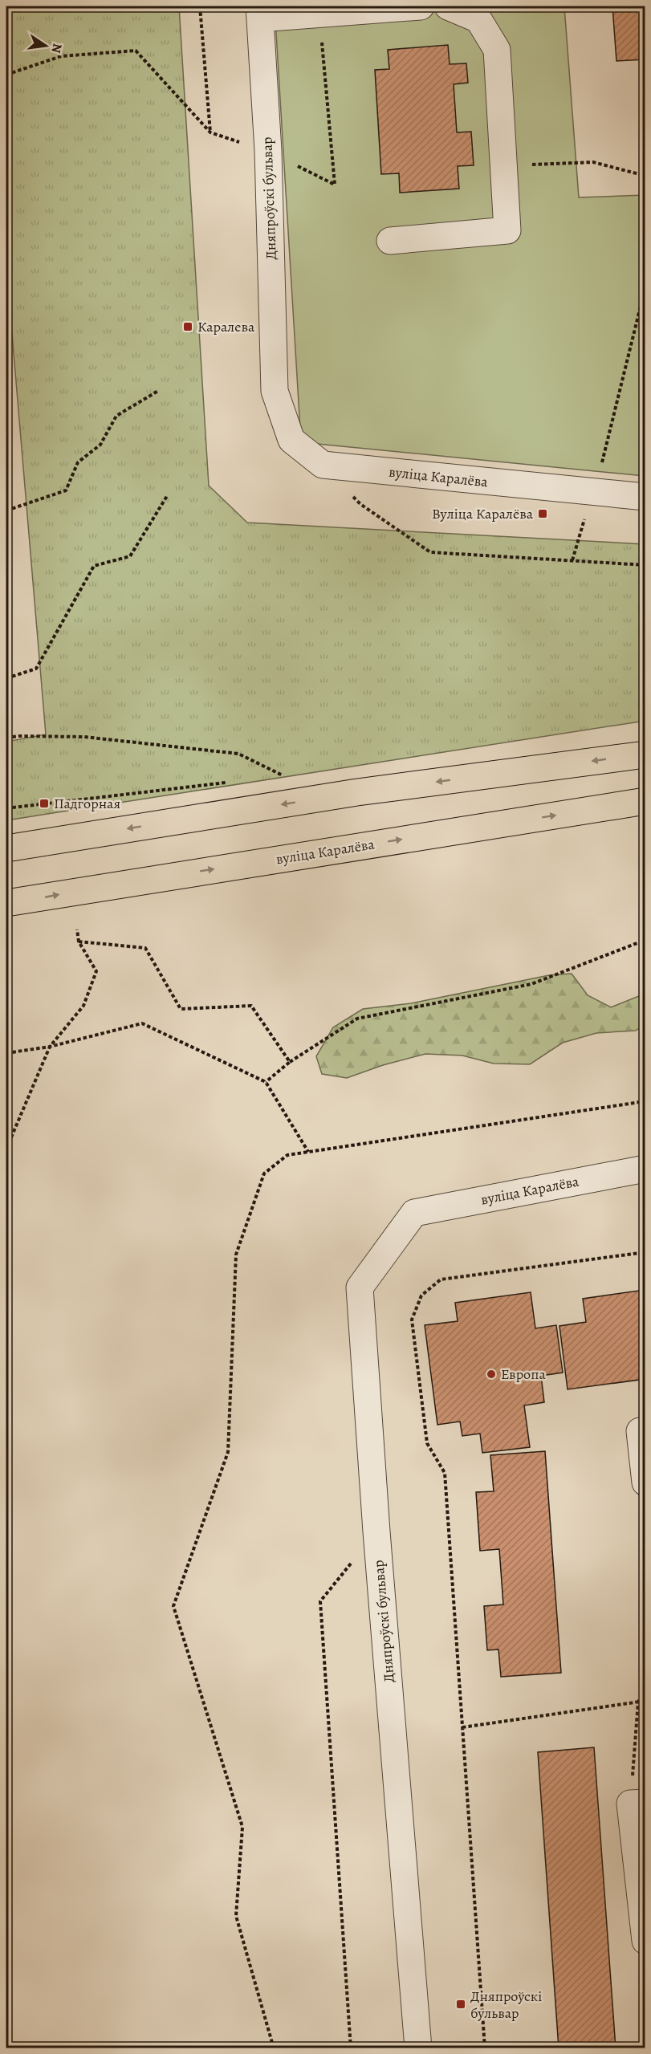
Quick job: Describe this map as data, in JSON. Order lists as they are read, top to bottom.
{
  "streets": {
    "main road": ["вуліца Каралёва"],
    "street": ["Дняпроўскі бульвар"]
  },
  "crossings": [
    ["Дняпроўскі бульвар", "вуліца Каралёва"]
  ],
  "one_way": ["вуліца Каралёва"],
  "places": {
    "transit": [
      "Каралева",
      "Вуліца Каралёва",
      "Падгорная",
      "Дняпроўскі бульвар"
    ],
    "other": ["Европа"]
  },
  "north": "right"
}
